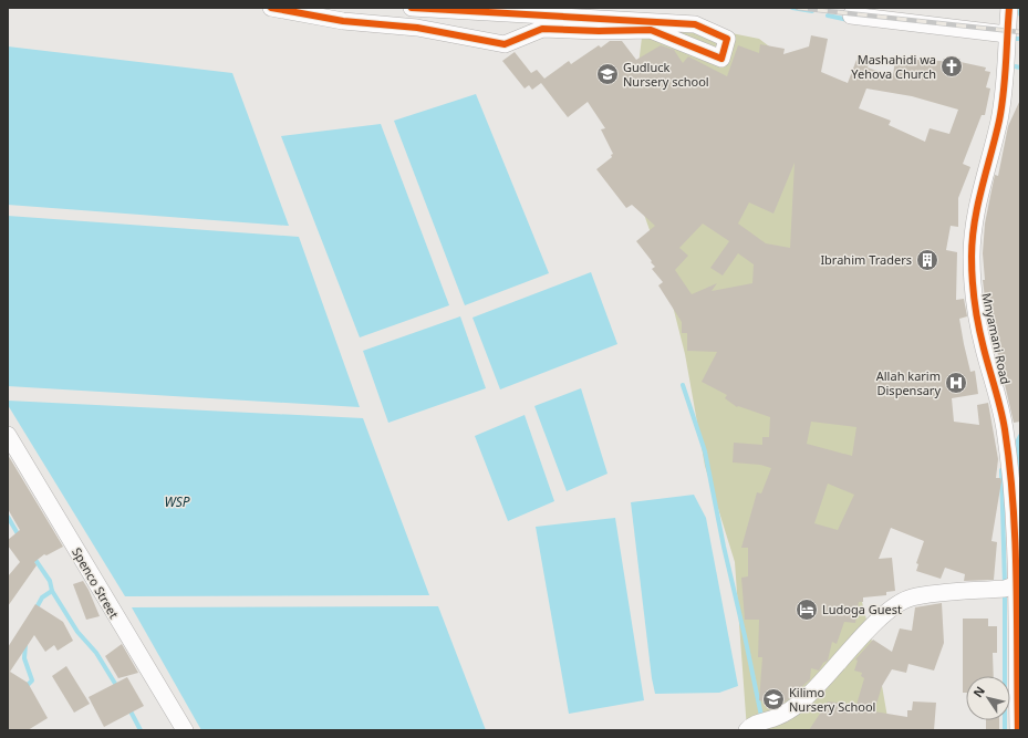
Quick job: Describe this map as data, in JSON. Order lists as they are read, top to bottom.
{
  "streets": {
    "street": ["Mnyamani Road", "Spenco Street"]
  },
  "water": ["WSP"],
  "places": {
    "church": ["Mashahidi wa Yehova Church"],
    "school or university": ["Gudluck Nursery school", "Kilimo Nursery School"],
    "building": ["Ibrahim Traders"],
    "hospital": ["Allah karim Dispensary"],
    "hotel": ["Ludoga Guest"]
  },
  "north": "top left"
}
